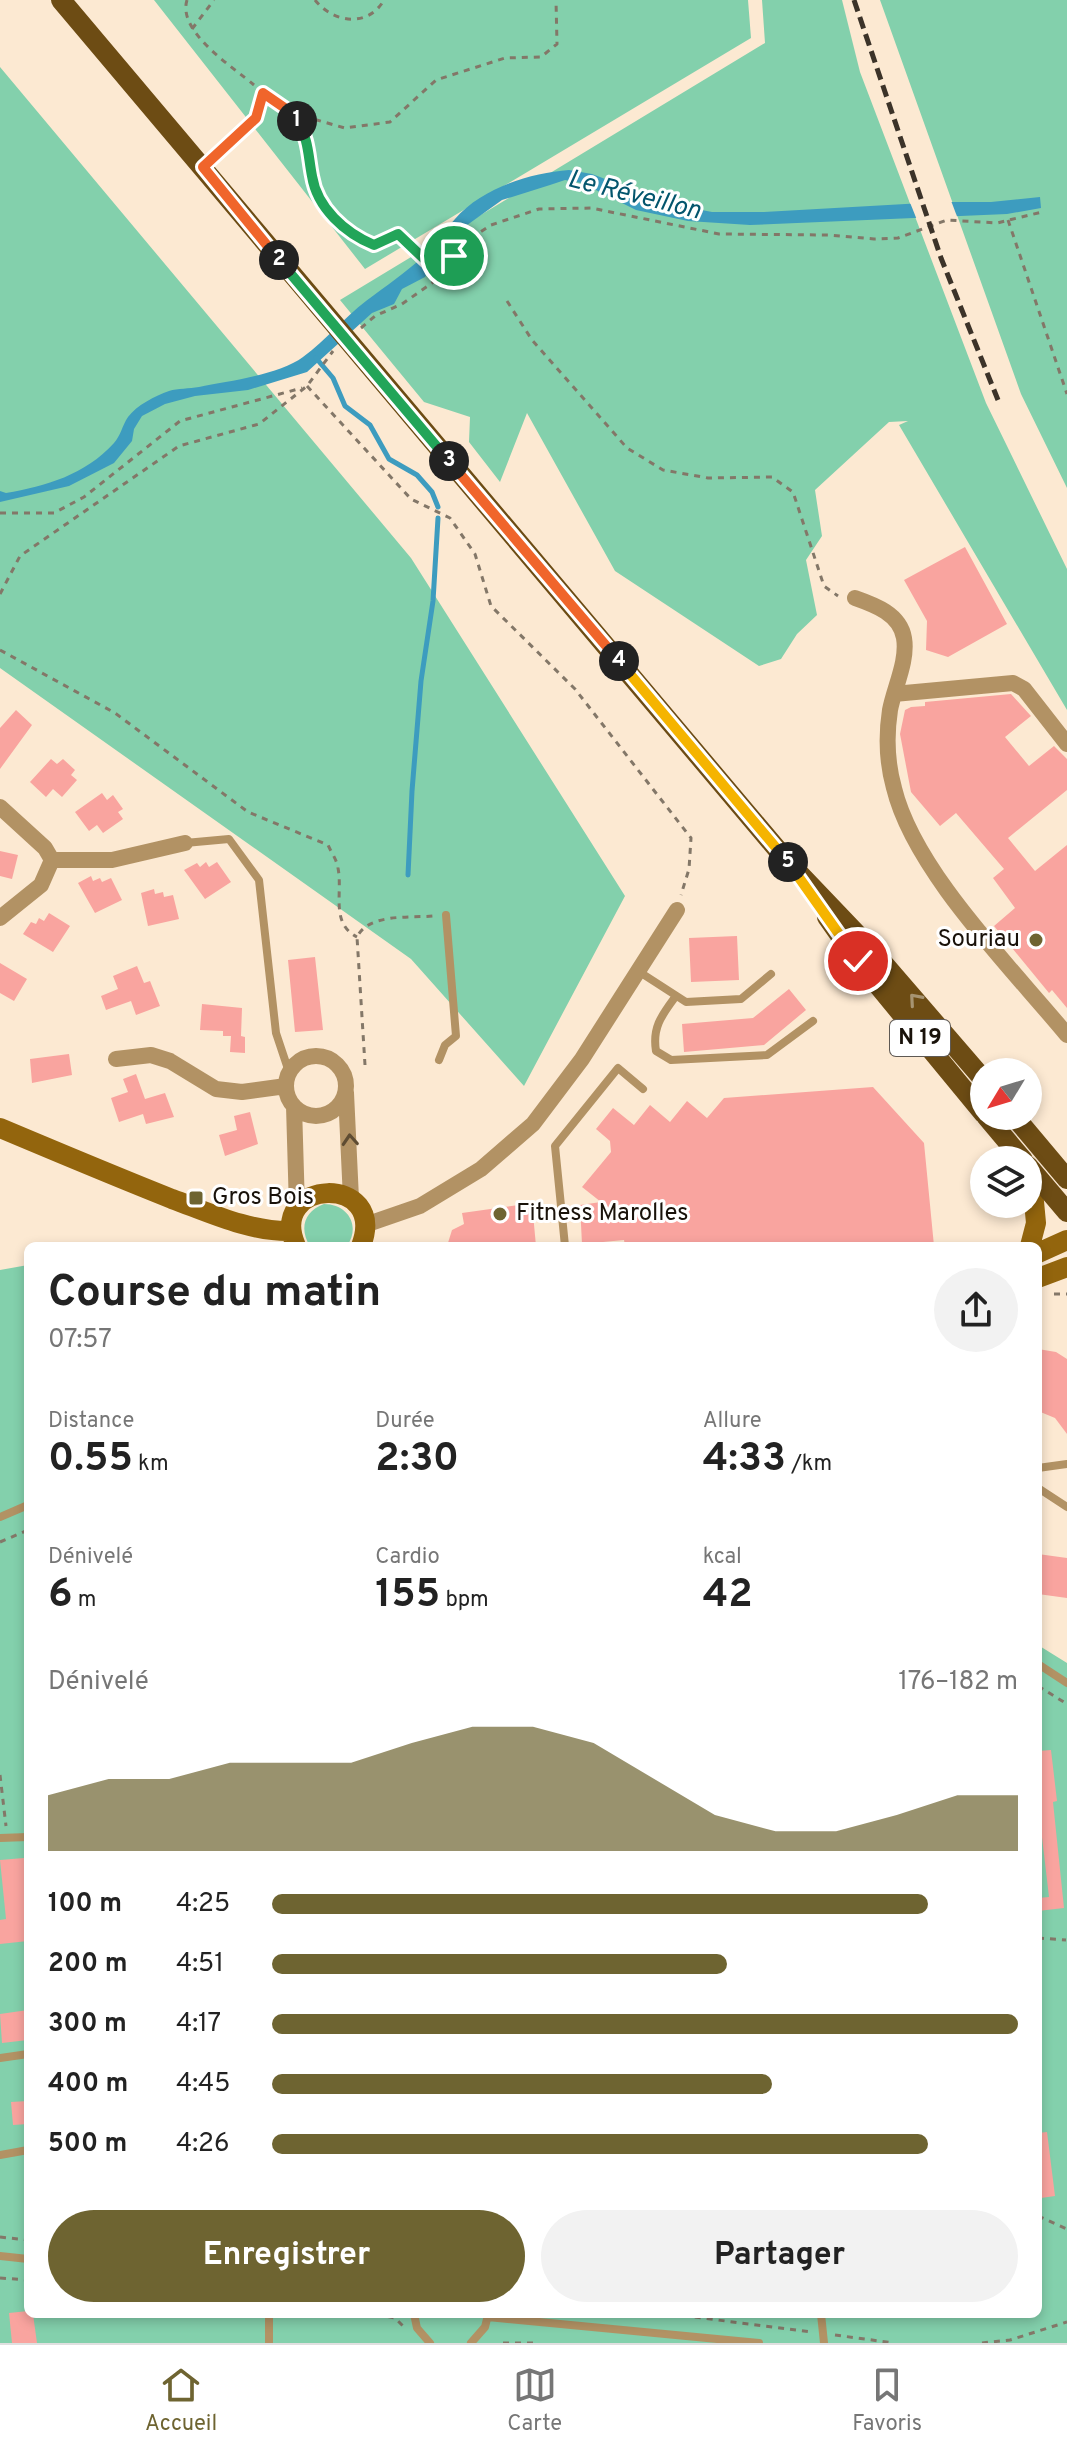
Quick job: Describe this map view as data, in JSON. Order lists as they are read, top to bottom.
{
  "streets": {
    "main road": ["N 19"]
  },
  "water": ["Le Réveillon"],
  "places": {
    "other": ["Souriau", "Fitness Marolles"],
    "transit": ["Gros Bois"]
  },
  "north": "bottom left",
  "page": {
    "pins": [
      "1",
      "2",
      "3",
      "4",
      "5"
    ],
    "heading": ["Course du matin", "07:57"],
    "stats": [
      ["Distance", "0.55 km"],
      ["Durée", "2:30"],
      ["Allure", "4:33 /km"],
      ["Dénivelé", "6 m"],
      ["Cardio", "155 bpm"],
      ["kcal", "42"]
    ],
    "chart": ["Dénivelé", "176–182 m"],
    "list": [
      {
        "name": "100 m",
        "note": "4:25"
      },
      {
        "name": "200 m",
        "note": "4:51"
      },
      {
        "name": "300 m",
        "note": "4:17"
      },
      {
        "name": "400 m",
        "note": "4:45"
      },
      {
        "name": "500 m",
        "note": "4:26"
      }
    ],
    "buttons": ["Enregistrer", "Partager"],
    "tabs": ["Accueil", "Carte", "Favoris"]
  }
}
